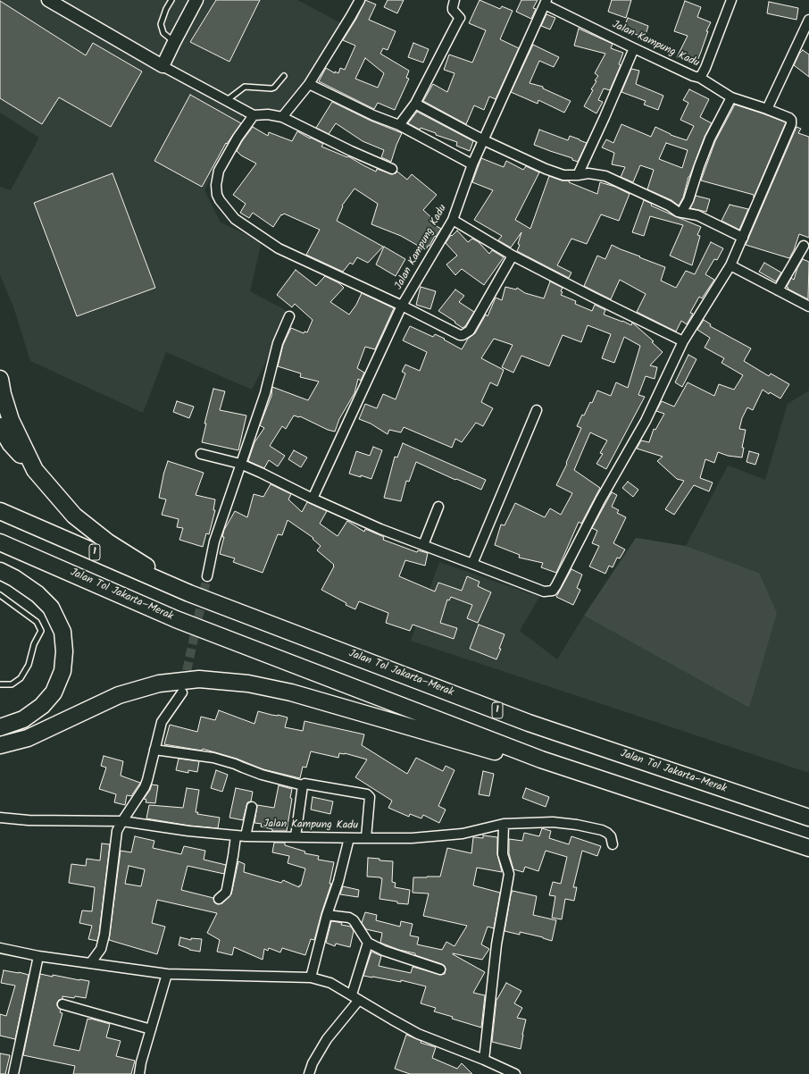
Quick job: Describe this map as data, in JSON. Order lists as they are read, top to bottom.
{
  "streets": {
    "highway": ["1", "Jalan Tol Jakarta–Merak"],
    "street": ["Jalan Kampung Kadu"]
  }
}
